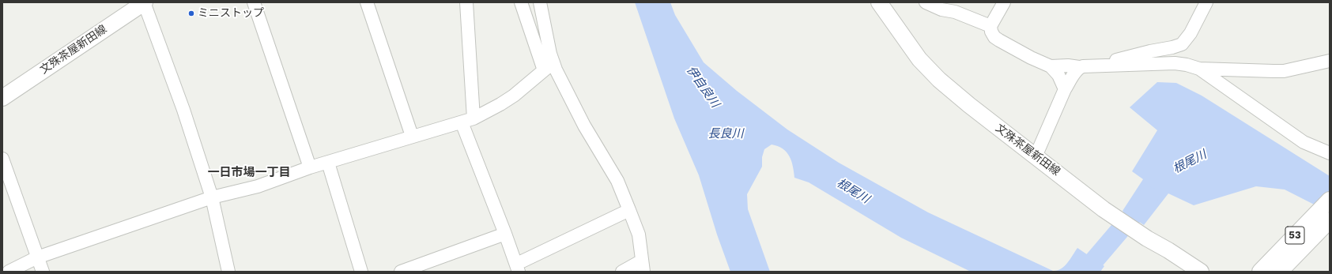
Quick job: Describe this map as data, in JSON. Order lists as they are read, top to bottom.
{
  "streets": {
    "main road": ["文殊茶屋新田線", "53"]
  },
  "districts": ["一日市場一丁目"],
  "water": ["伊自良川", "長良川", "根尾川"],
  "places": ["ミニストップ"]
}
